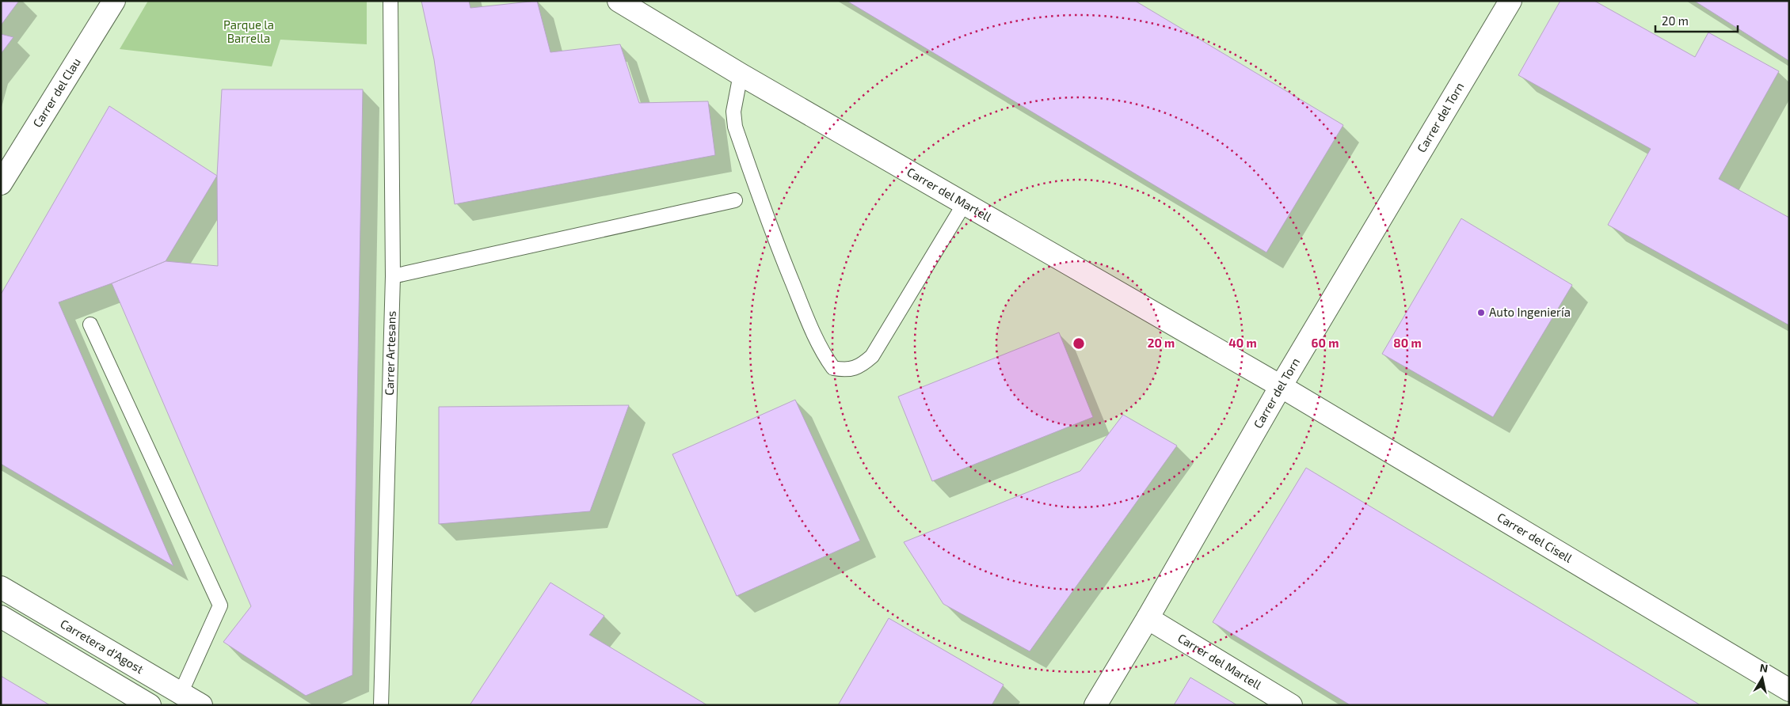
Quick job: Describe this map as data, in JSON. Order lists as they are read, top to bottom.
{
  "streets": {
    "street": [
      "Carrer del Clau",
      "Carrer del Torn",
      "Carrer del Martell",
      "Carrer del Cisell",
      "Carretera d'Agost"
    ],
    "lane": ["Carrer Artesans"]
  },
  "crossings": [
    ["Carrer del Torn", "Carrer del Martell"],
    ["Carrer del Torn", "Carrer del Cisell"],
    ["Carrer del Martell", "Carrer del Cisell"]
  ],
  "parks": ["Parque la Barrella"],
  "places": ["Auto Ingeniería"],
  "scale_bar": "20 m",
  "north": "top",
  "rings": [
    "20 m",
    "40 m",
    "60 m",
    "80 m"
  ]
}
